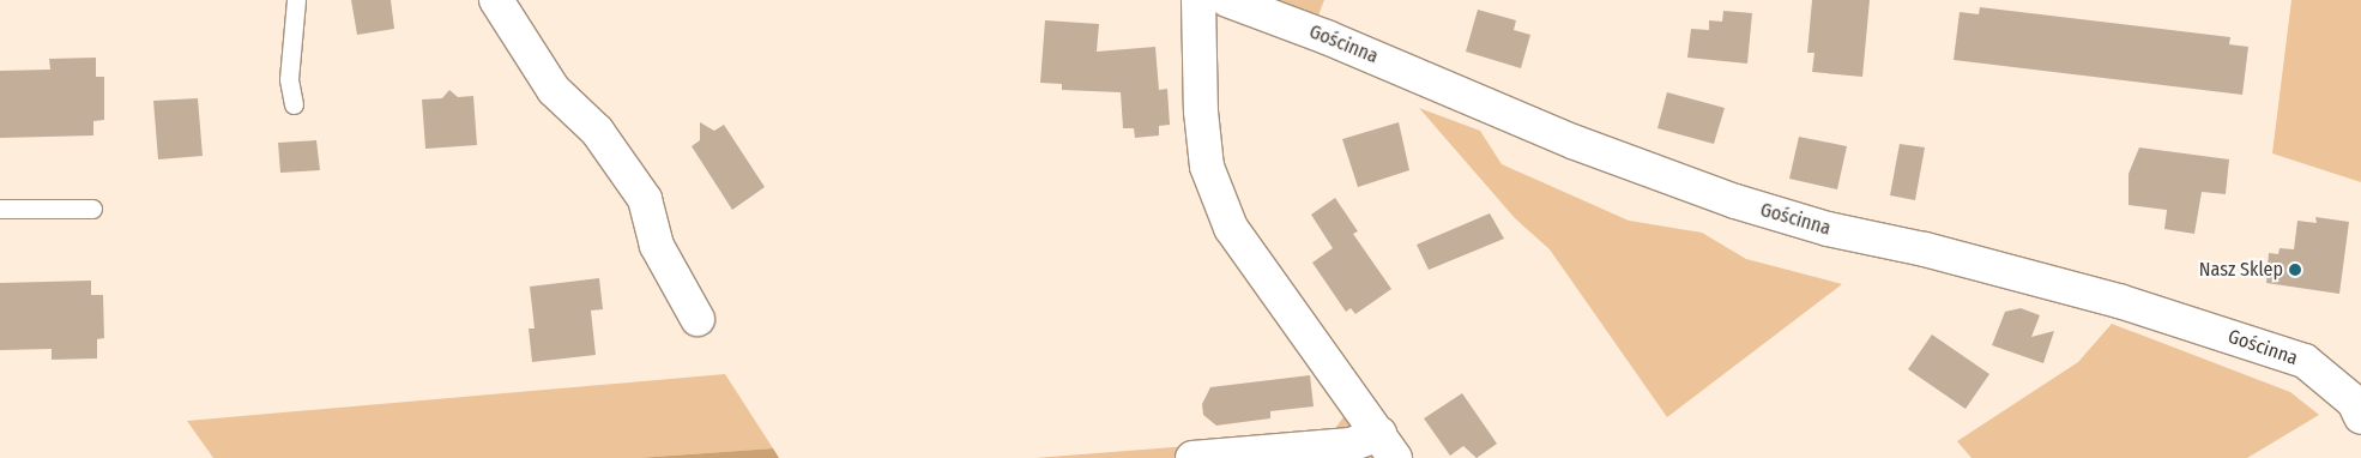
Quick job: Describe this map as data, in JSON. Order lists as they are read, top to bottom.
{
  "streets": {
    "street": ["Gościnna"]
  },
  "places": ["Nasz Sklep"]
}
